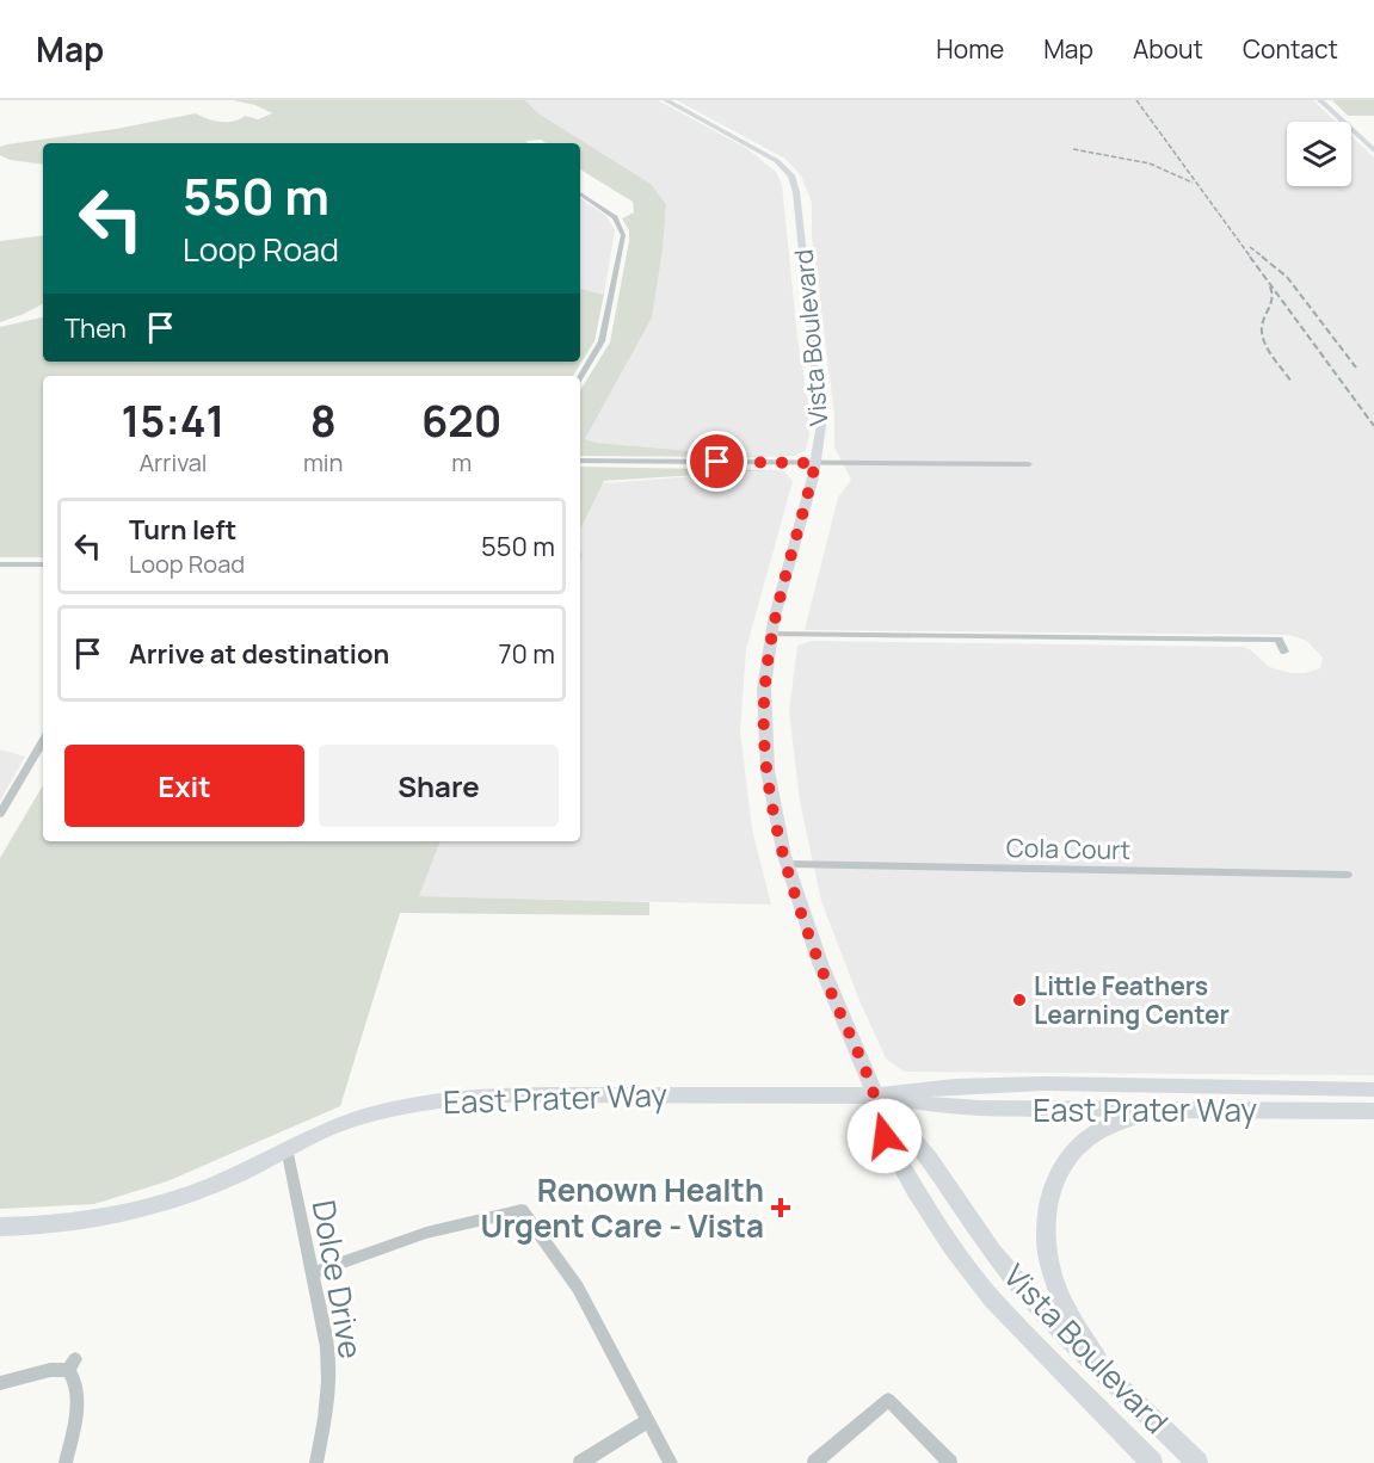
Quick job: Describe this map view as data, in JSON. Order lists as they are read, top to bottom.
{
  "streets": {
    "main road": ["Vista Boulevard", "East Prater Way"],
    "street": ["Cola Court", "Dolce Drive"]
  },
  "crossings": [
    ["Vista Boulevard", "Cola Court"],
    ["Vista Boulevard", "East Prater Way"],
    ["East Prater Way", "Dolce Drive"]
  ],
  "places": {
    "other": ["Little Feathers Learning Center"],
    "health": ["Renown Health Urgent Care - Vista"]
  },
  "page": {
    "header": "Map",
    "nav": [
      "Home",
      "Map",
      "About",
      "Contact"
    ],
    "turn": ["550 m", "Loop Road"],
    "then": "Then",
    "eta": [
      "15:41",
      "Arrival",
      "8",
      "min",
      "620",
      "m"
    ],
    "list": [
      {
        "name": "Turn left",
        "note": "Loop Road",
        "value": "550 m"
      },
      {
        "name": "Arrive at destination",
        "value": "70 m"
      }
    ],
    "buttons": ["Exit", "Share"]
  }
}
